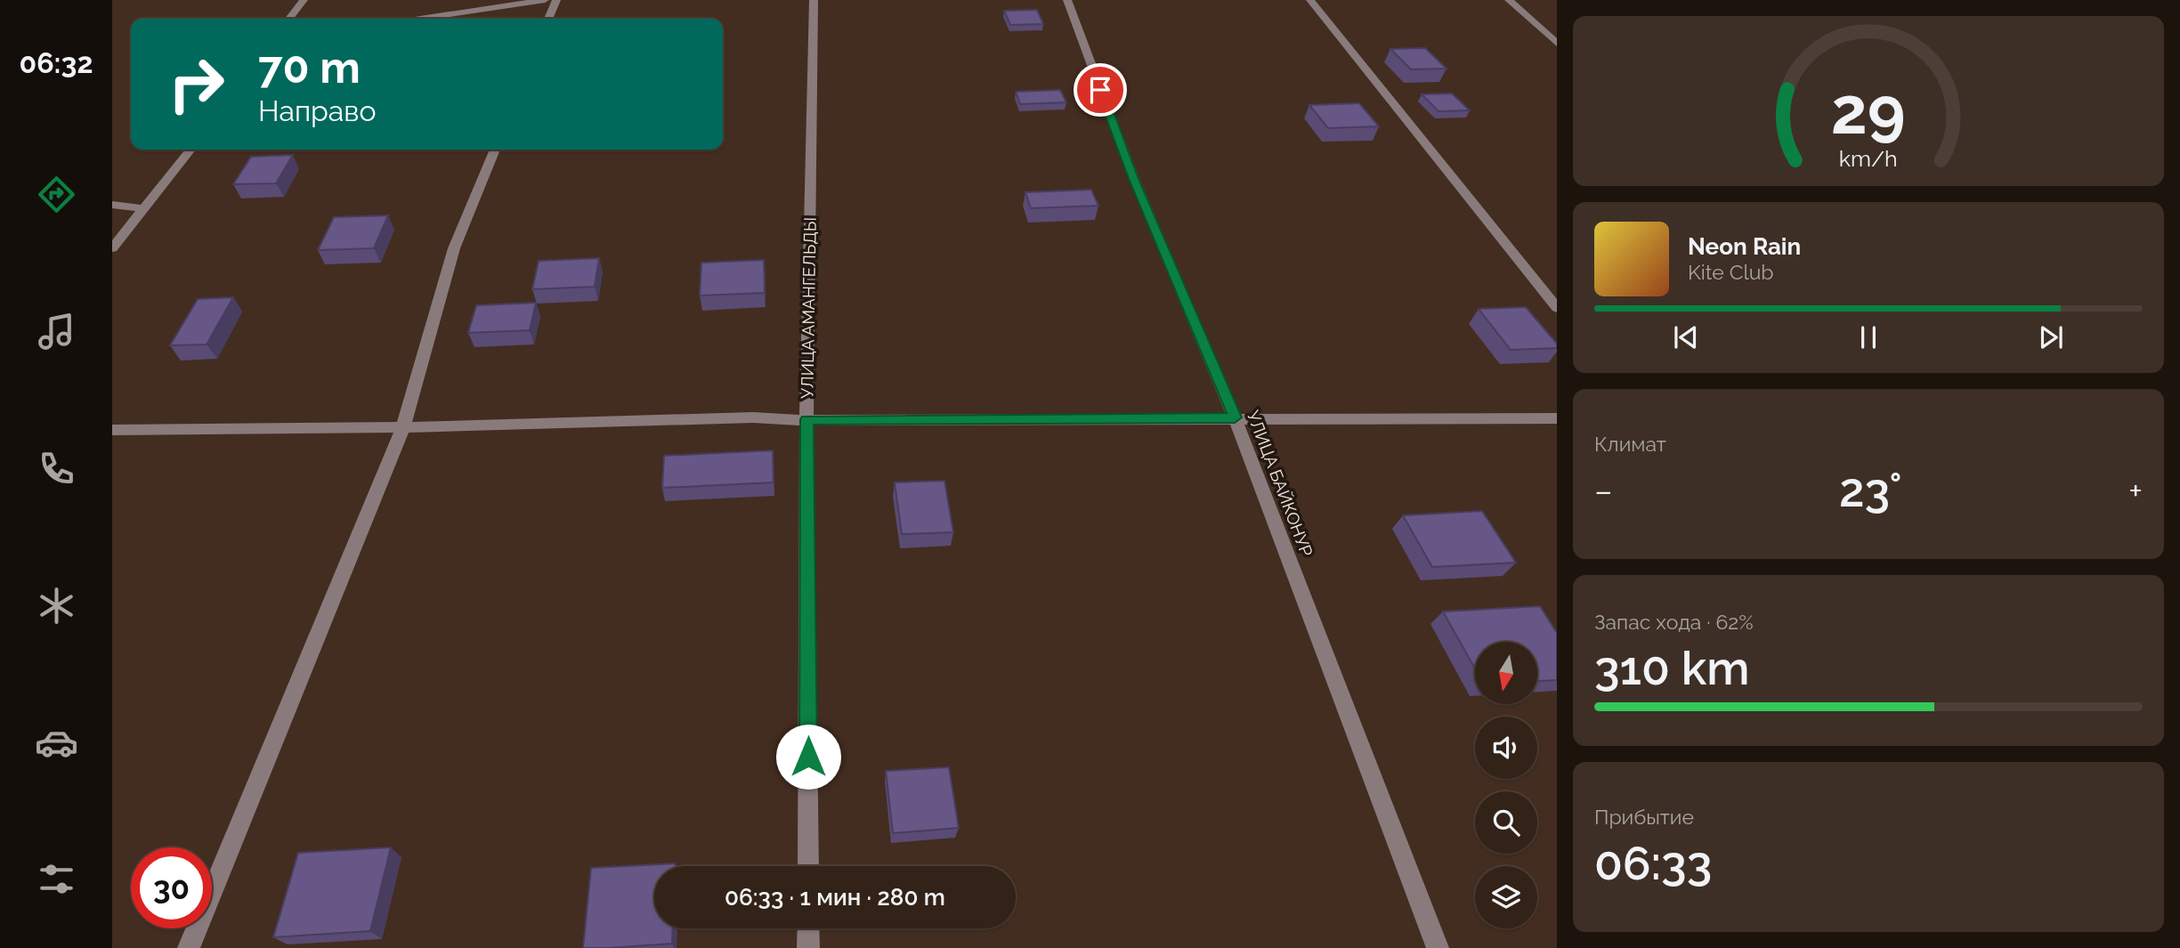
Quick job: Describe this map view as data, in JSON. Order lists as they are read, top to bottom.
{
  "streets": {
    "street": ["УЛИЦА АМАНГЕЛЬДЫ", "УЛИЦА БАЙКОНУР"]
  },
  "north": "bottom",
  "page": {
    "tabs": "06:32",
    "turn": ["70 m", "Направо"],
    "song": ["Neon Rain", "Kite Club"],
    "tile": [
      "Климат",
      ["Запас хода · 62%", "310 km"],
      ["Прибытие", "06:33"]
    ],
    "heat": ["−", "23°", "+"],
    "limit": "30",
    "trip": "06:33 · 1 мин · 280 m",
    "gauge": ["29", "km/h"]
  }
}
